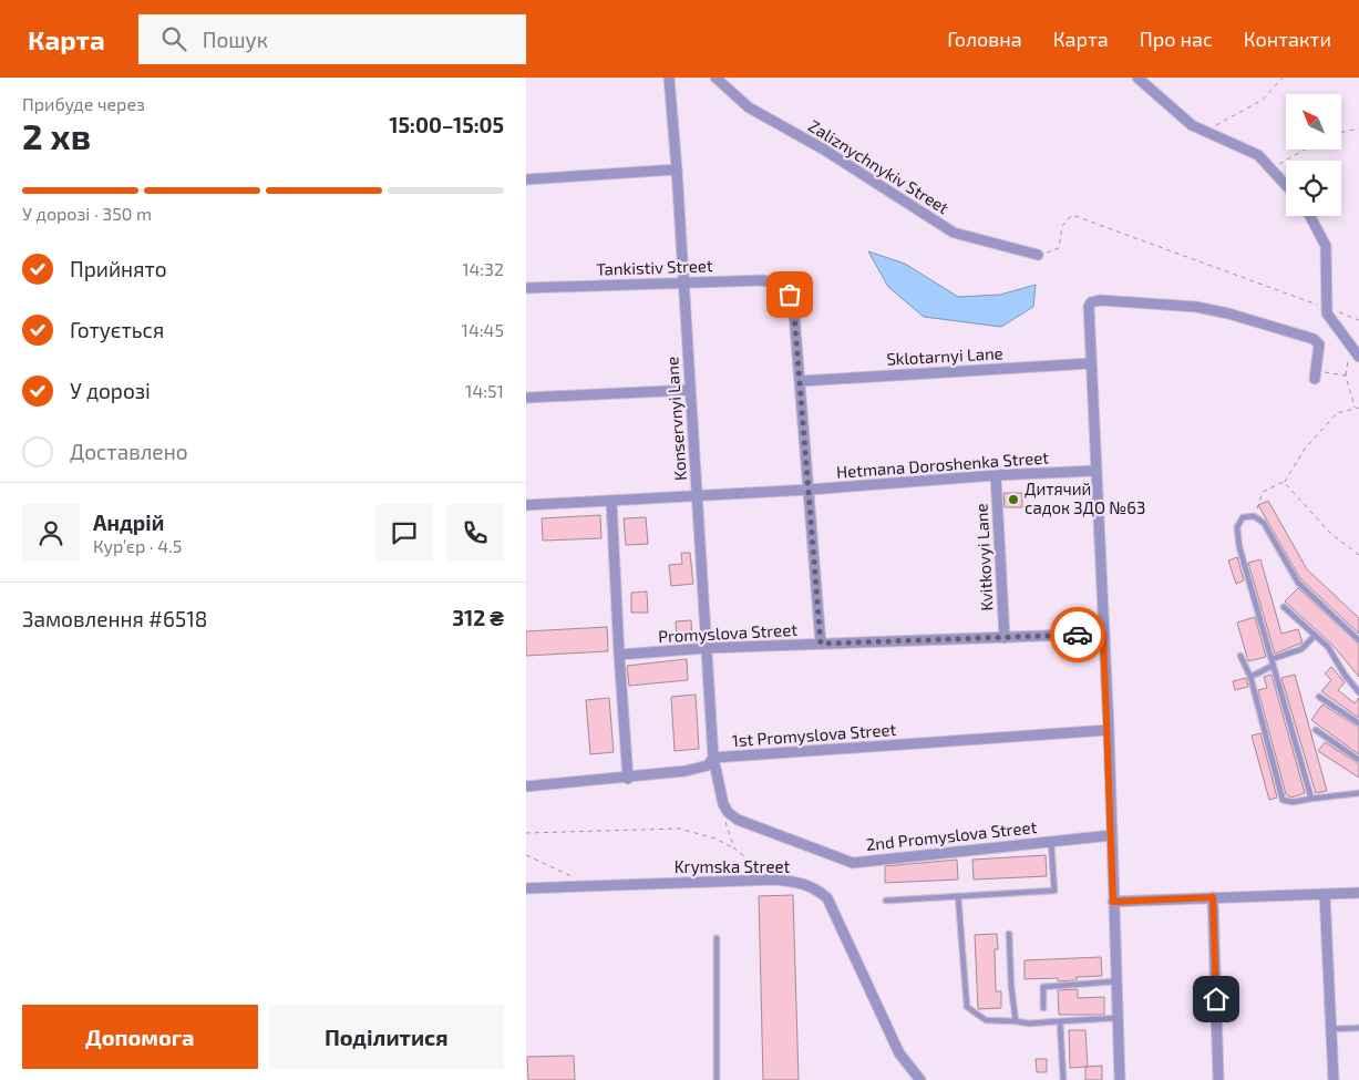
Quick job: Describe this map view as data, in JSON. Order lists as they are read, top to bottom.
{
  "streets": {
    "street": [
      "Zaliznychnykiv Street",
      "Tankistiv Street",
      "Sklotarnyi Lane",
      "Konservnyi Lane",
      "Hetmana Doroshenka Street",
      "Kvitkovyi Lane",
      "Promyslova Street",
      "1st Promyslova Street",
      "2nd Promyslova Street",
      "Krymska Street"
    ]
  },
  "crossings": [
    ["Tankistiv Street", "Sklotarnyi Lane"],
    ["Tankistiv Street", "Konservnyi Lane"],
    ["Konservnyi Lane", "Hetmana Doroshenka Street"],
    ["Konservnyi Lane", "Promyslova Street"],
    ["Konservnyi Lane", "1st Promyslova Street"],
    ["Hetmana Doroshenka Street", "Kvitkovyi Lane"],
    ["Kvitkovyi Lane", "Promyslova Street"]
  ],
  "places": ["Дитячий садок ЗДО №63"],
  "north": "top left",
  "page": {
    "header": "Карта",
    "search": "Пошук",
    "nav": [
      "Головна",
      "Карта",
      "Про нас",
      "Контакти"
    ],
    "heading": ["2 хв", "Прибуде через", "15:00–15:05"],
    "panel": [
      "Андрій",
      "Кур’єр · 4.5",
      "Замовлення #6518",
      "312 ₴"
    ],
    "bar": "У дорозі · 350 m",
    "list": [
      ["Прийнято", "14:32"],
      ["Готується", "14:45"],
      ["У дорозі", "14:51"],
      "Доставлено"
    ],
    "buttons": ["Допомога", "Поділитися"]
  }
}
